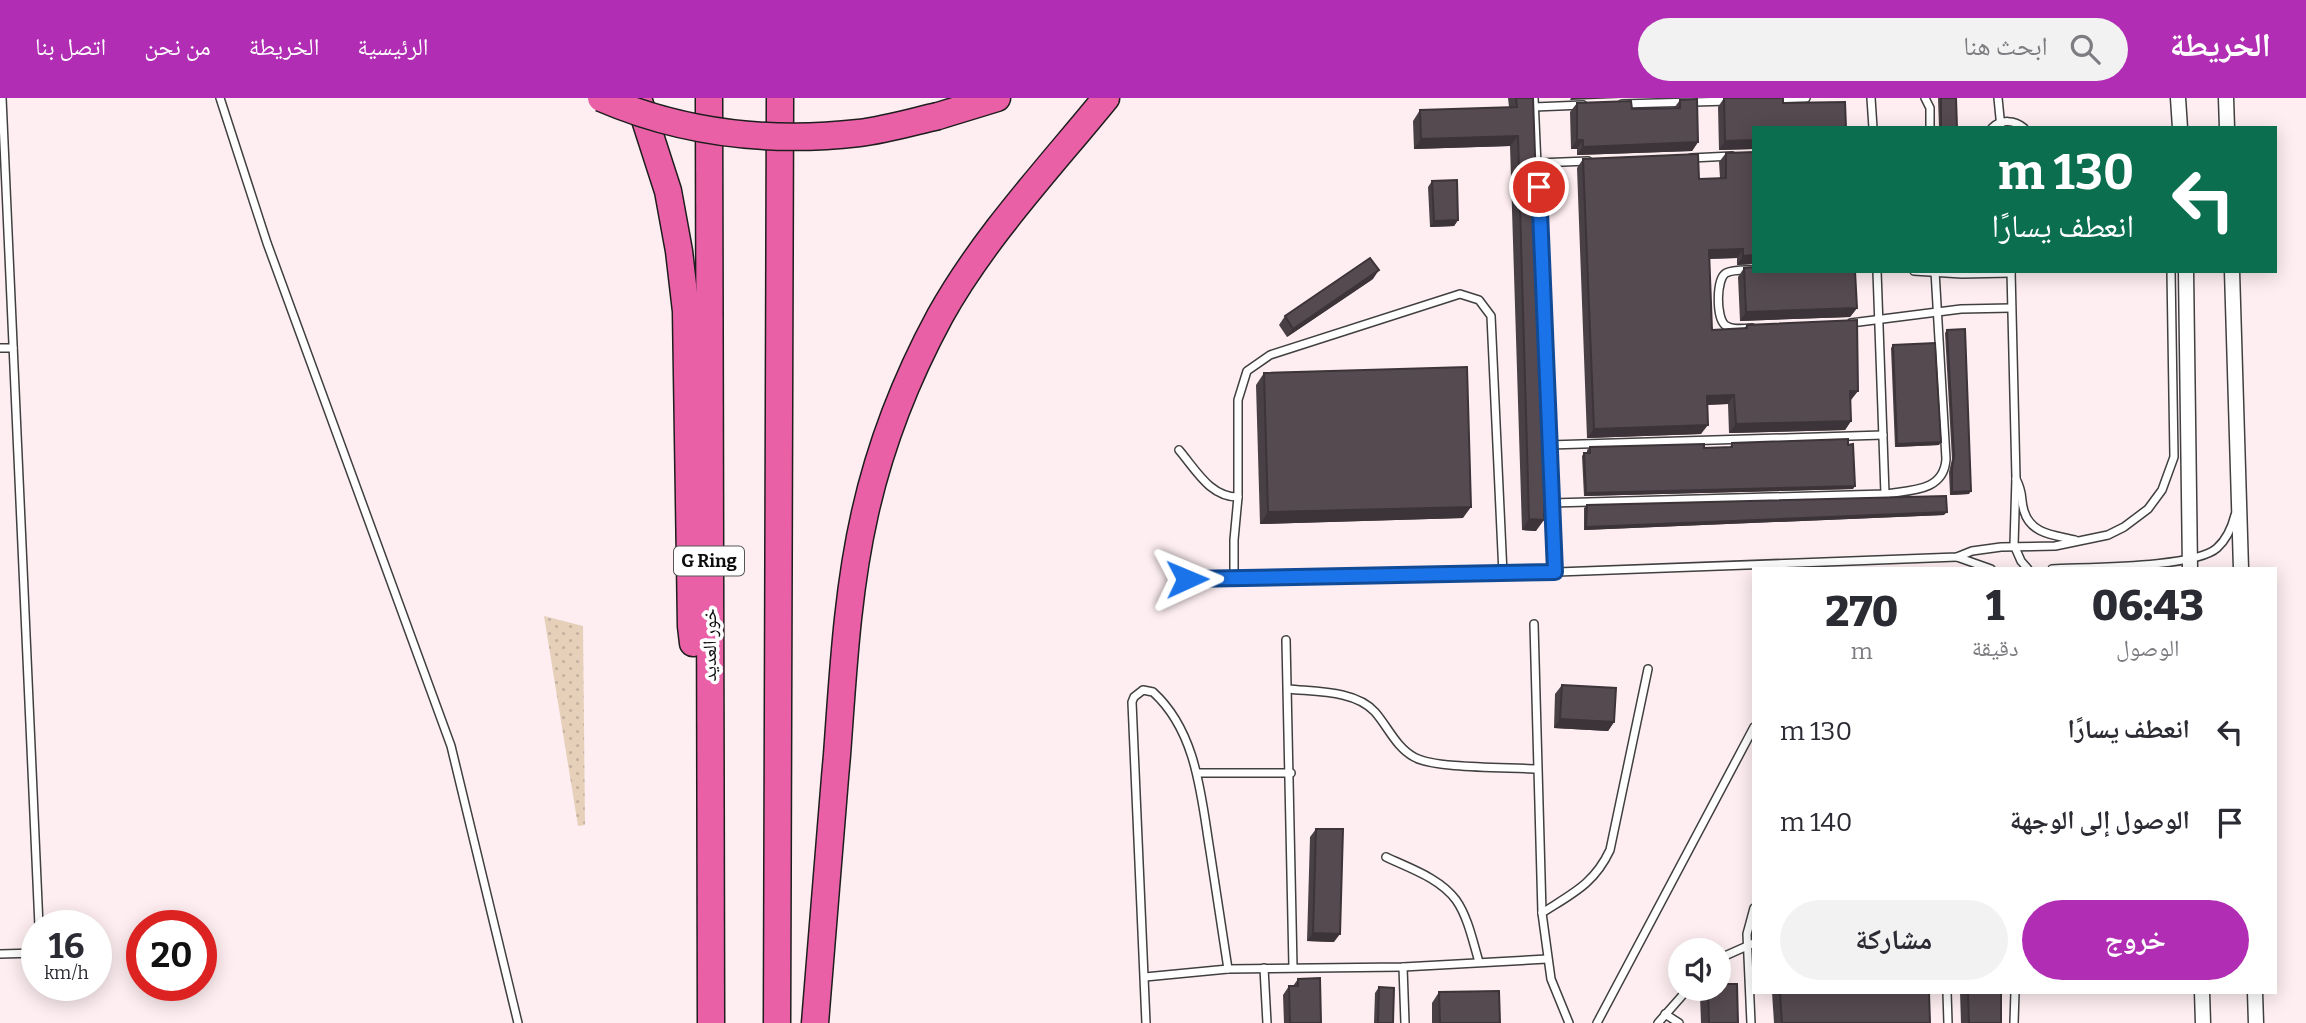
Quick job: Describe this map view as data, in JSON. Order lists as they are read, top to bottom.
{
  "streets": {
    "highway": ["G Ring", "خور العديد"]
  },
  "page": {
    "header": "الخريطة",
    "search": "ابحث هنا",
    "nav": [
      "الرئيسية",
      "الخريطة",
      "من نحن",
      "اتصل بنا"
    ],
    "turn": ["130 m", "انعطف يسارًا"],
    "eta": [
      "06:43",
      "الوصول",
      "1",
      "دقيقة",
      "270",
      "m"
    ],
    "list": [
      {
        "name": "انعطف يسارًا",
        "value": "130 m"
      },
      {
        "name": "الوصول إلى الوجهة",
        "value": "140 m"
      }
    ],
    "buttons": ["خروج", "مشاركة"],
    "speed": "16 km/h",
    "limit": "20"
  }
}
